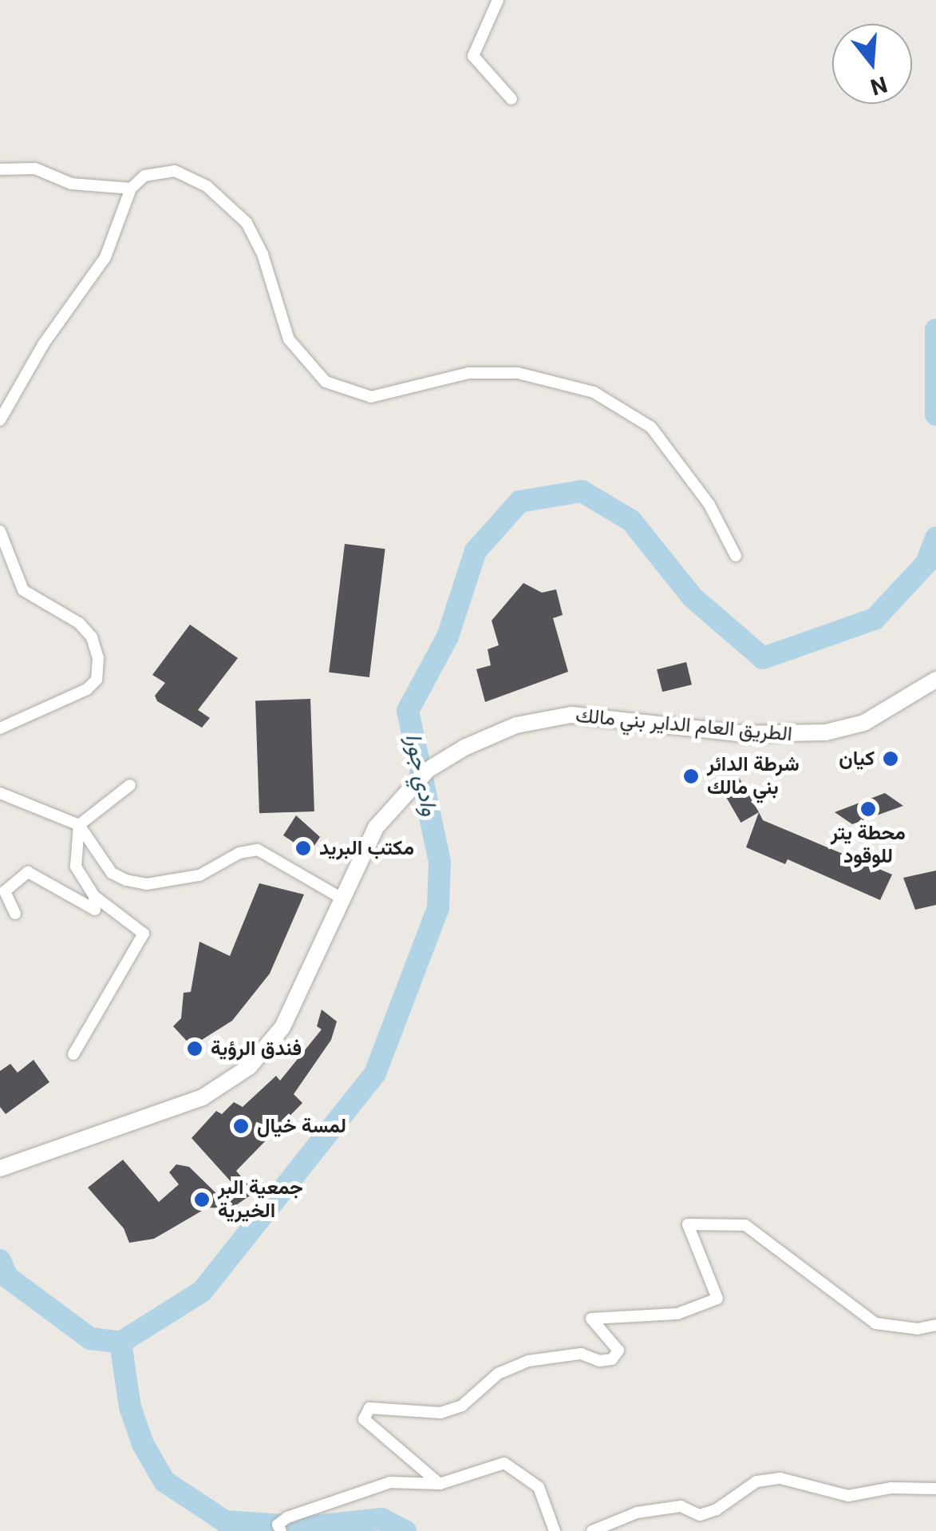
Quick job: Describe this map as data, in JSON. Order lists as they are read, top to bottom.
{
  "streets": {
    "main road": ["الطريق العام الداير بني مالك"]
  },
  "water": ["وادي جورا"],
  "places": [
    "كيان",
    "شرطة الدائر بني مالك",
    "محطة يتر للوقود",
    "مكتب البريد",
    "فندق الرؤية",
    "لمسة خيال",
    "جمعية البر الخيرية"
  ],
  "north": "bottom"
}
